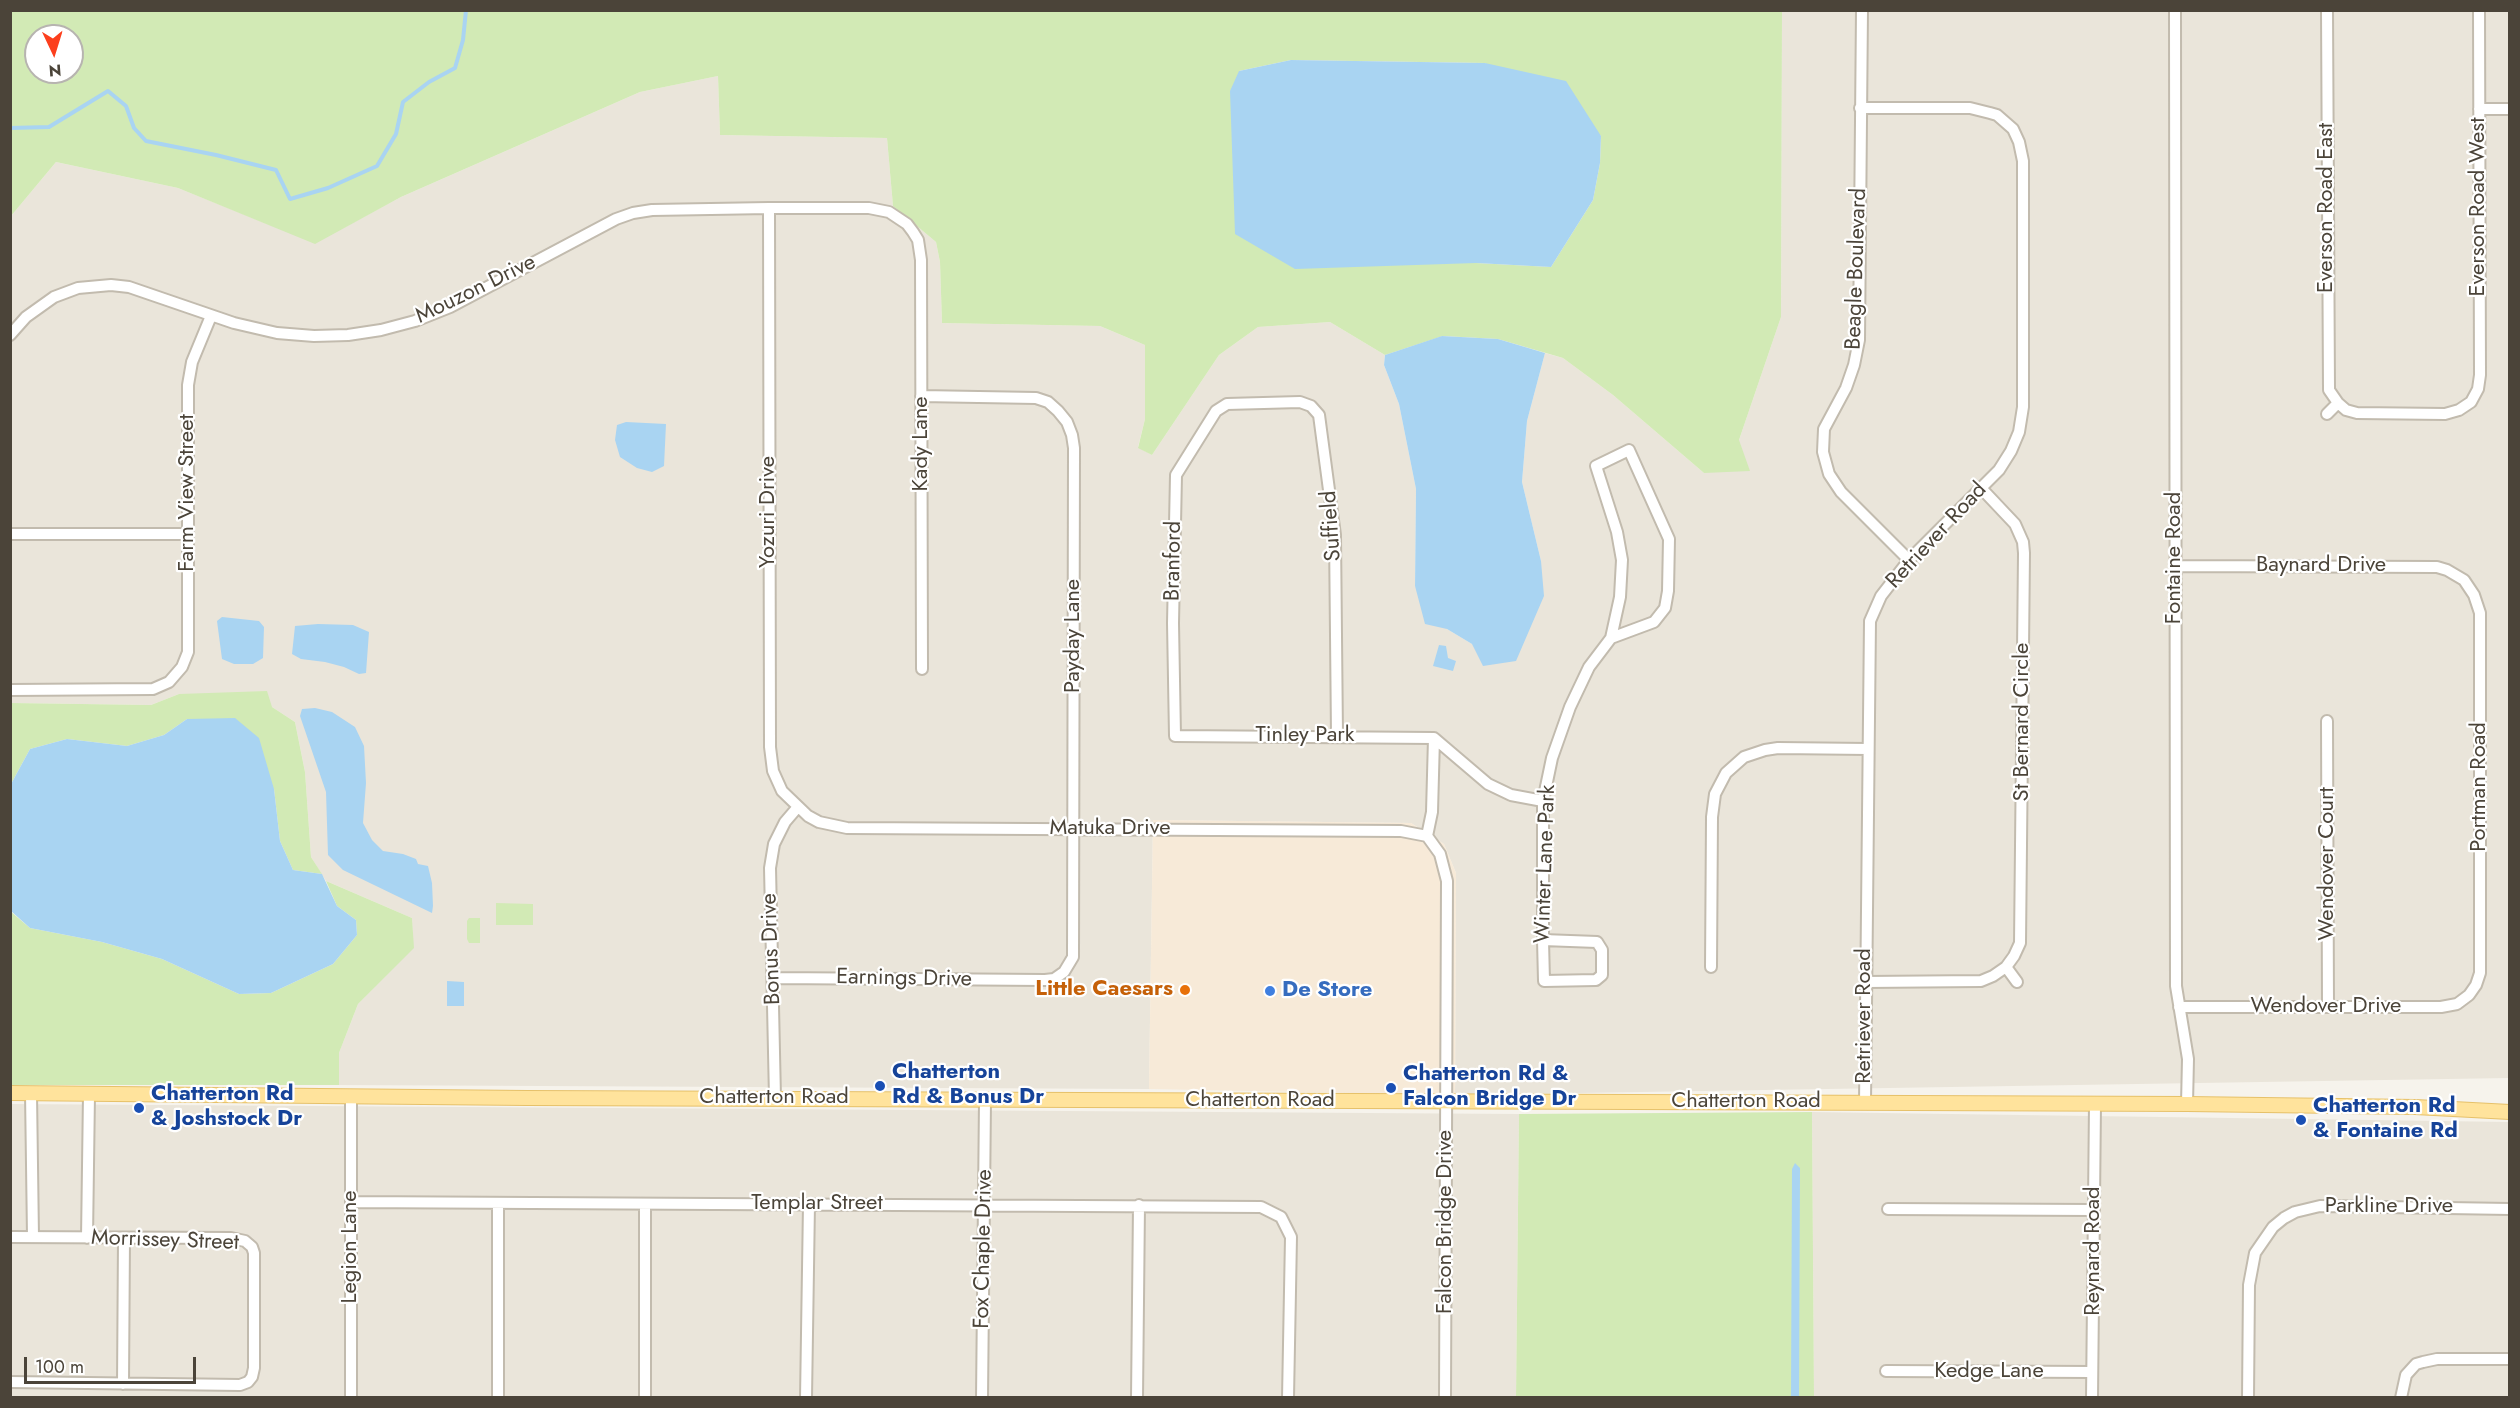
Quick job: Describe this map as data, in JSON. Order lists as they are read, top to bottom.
{
  "streets": {
    "main road": ["Chatterton Road"],
    "street": [
      "Everson Road West",
      "Everson Road East",
      "Beagle Boulevard",
      "Mouzon Drive",
      "Kady Lane",
      "Farm View Street",
      "Yozuri Drive",
      "Suffield",
      "Retriever Road",
      "Fontaine Road",
      "Branford",
      "Baynard Drive",
      "Payday Lane",
      "St Bernard Circle",
      "Tinley Park",
      "Portman Road",
      "Matuka Drive",
      "Winter Lane Park",
      "Wendover Court",
      "Bonus Drive",
      "Earnings Drive",
      "Wendover Drive",
      "Templar Street",
      "Parkline Drive",
      "Falcon Bridge Drive",
      "Morrissey Street",
      "Legion Lane",
      "Fox Chaple Drive",
      "Reynard Road",
      "Kedge Lane"
    ]
  },
  "crossings": [
    ["Everson Road West", "Everson Road East"],
    ["Beagle Boulevard", "Retriever Road"],
    ["Mouzon Drive", "Kady Lane"],
    ["Mouzon Drive", "Farm View Street"],
    ["Mouzon Drive", "Yozuri Drive"],
    ["Kady Lane", "Payday Lane"],
    ["Yozuri Drive", "Matuka Drive"],
    ["Yozuri Drive", "Bonus Drive"],
    ["Suffield", "Branford"],
    ["Suffield", "Tinley Park"],
    ["Retriever Road", "St Bernard Circle"],
    ["Retriever Road", "Chatterton Road"],
    ["Fontaine Road", "Baynard Drive"],
    ["Fontaine Road", "Wendover Drive"],
    ["Fontaine Road", "Chatterton Road"],
    ["Branford", "Tinley Park"],
    ["Baynard Drive", "Portman Road"],
    ["Payday Lane", "Matuka Drive"],
    ["Payday Lane", "Earnings Drive"],
    ["Portman Road", "Wendover Drive"],
    ["Matuka Drive", "Bonus Drive"],
    ["Matuka Drive", "Falcon Bridge Drive"],
    ["Wendover Court", "Wendover Drive"],
    ["Bonus Drive", "Earnings Drive"],
    ["Bonus Drive", "Chatterton Road"],
    ["Chatterton Road", "Falcon Bridge Drive"],
    ["Chatterton Road", "Legion Lane"],
    ["Chatterton Road", "Fox Chaple Drive"],
    ["Chatterton Road", "Reynard Road"],
    ["Templar Street", "Legion Lane"],
    ["Templar Street", "Fox Chaple Drive"],
    ["Reynard Road", "Kedge Lane"]
  ],
  "places": [
    "Little Caesars",
    "De Store",
    "Chatterton Rd & Bonus Dr",
    "Chatterton Rd & Falcon Bridge Dr",
    "Chatterton Rd & Joshstock Dr",
    "Chatterton Rd & Fontaine Rd"
  ],
  "scale_bar": "100 m",
  "north": "bottom"
}
